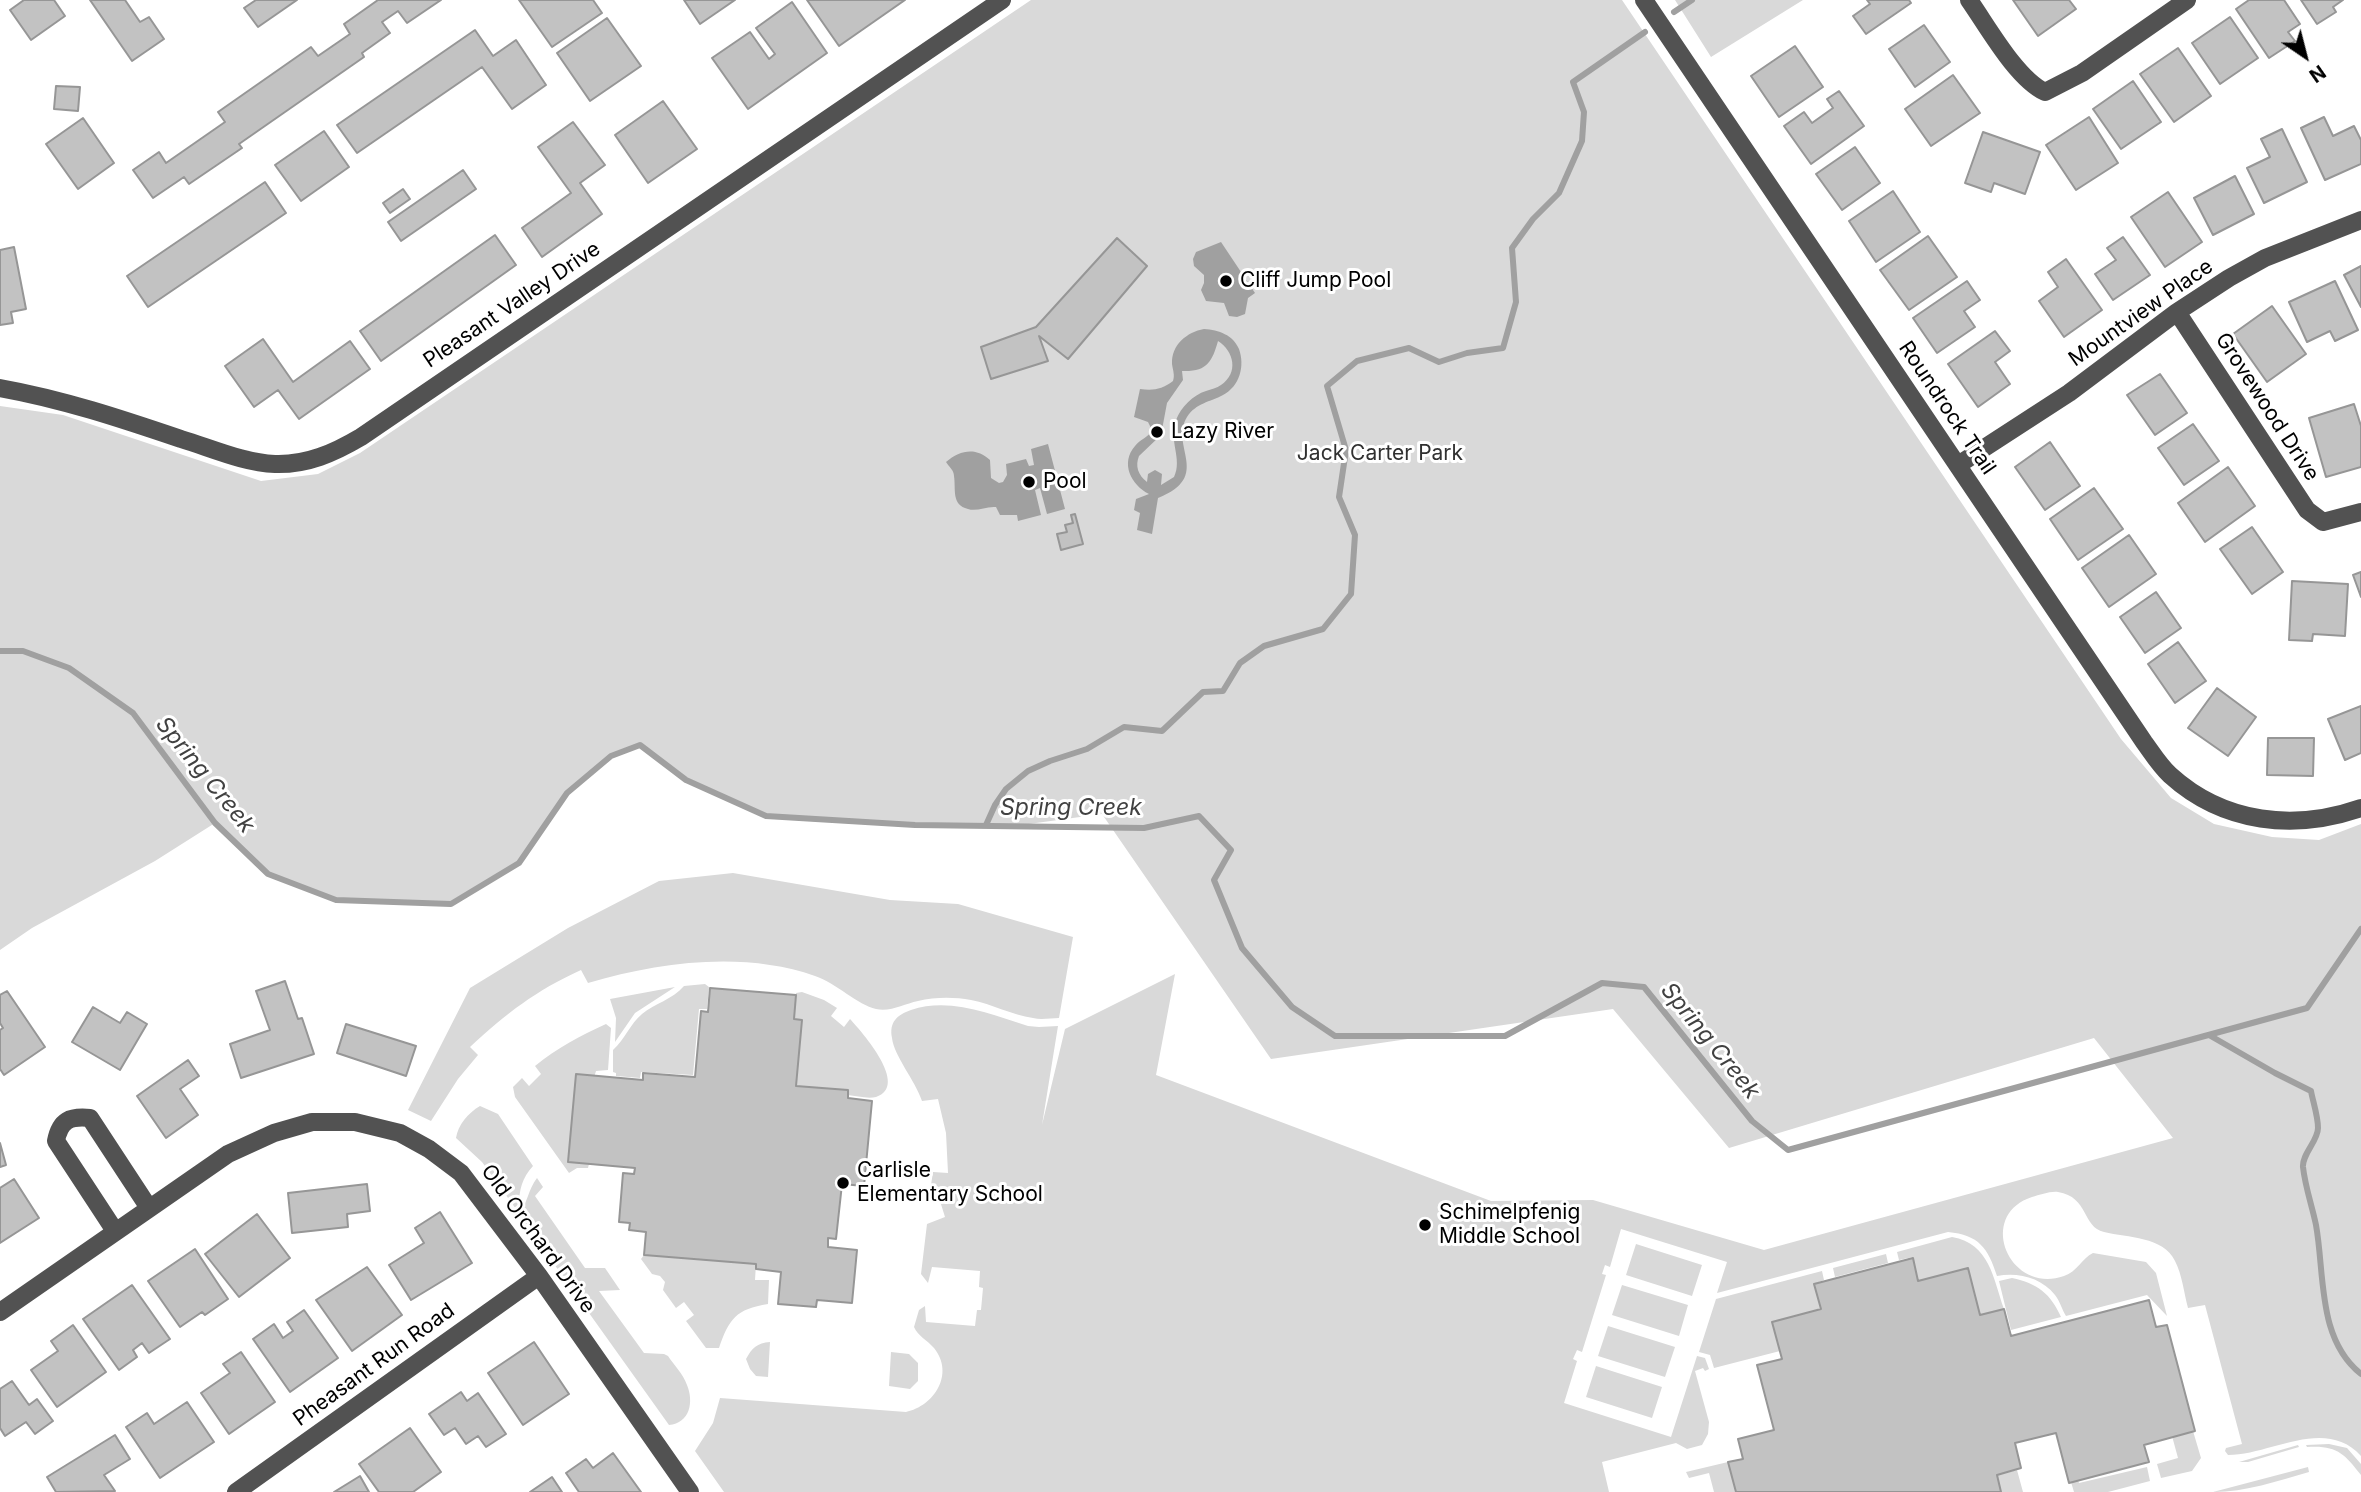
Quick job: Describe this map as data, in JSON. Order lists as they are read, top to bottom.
{
  "streets": {
    "street": [
      "Pleasant Valley Drive",
      "Mountview Place",
      "Grovewood Drive",
      "Roundrock Trail",
      "Old Orchard Drive",
      "Pheasant Run Road"
    ]
  },
  "crossings": [
    ["Mountview Place", "Grovewood Drive"],
    ["Mountview Place", "Roundrock Trail"],
    ["Old Orchard Drive", "Pheasant Run Road"]
  ],
  "water": ["Spring Creek"],
  "parks": ["Jack Carter Park"],
  "places": [
    "Cliff Jump Pool",
    "Lazy River",
    "Pool",
    "Carlisle Elementary School",
    "Schimelpfenig Middle School"
  ],
  "north": "bottom right"
}
